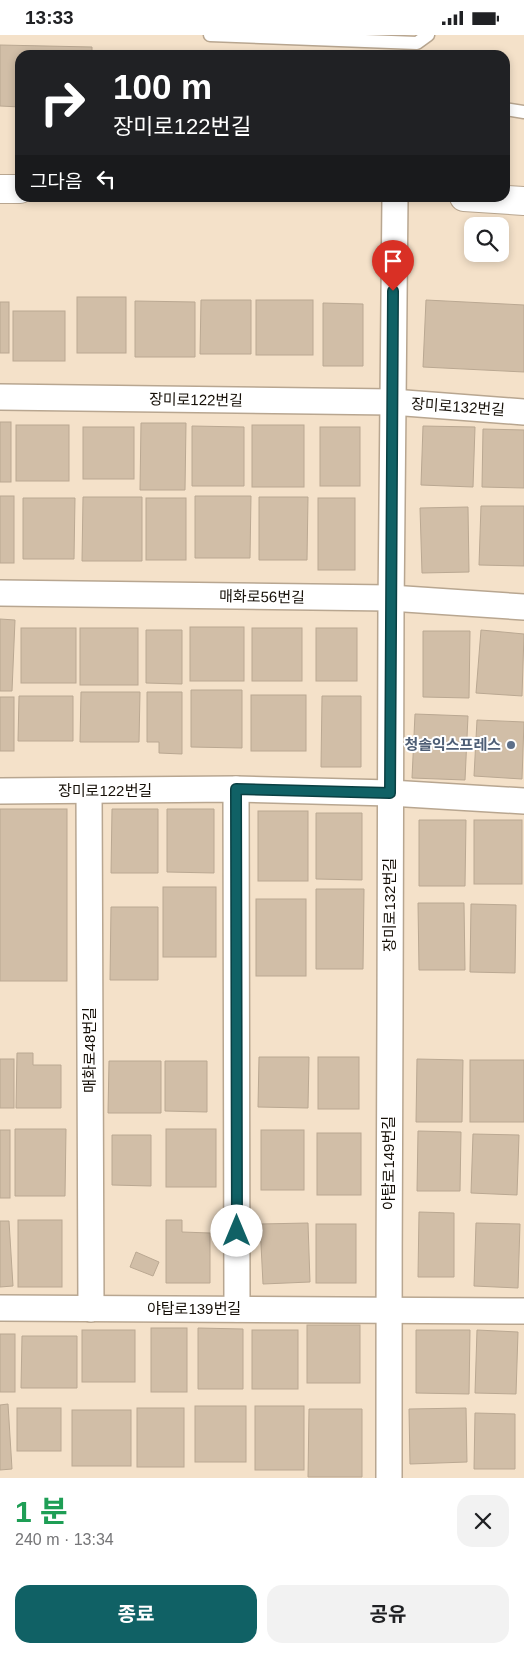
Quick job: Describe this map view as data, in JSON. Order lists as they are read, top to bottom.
{
  "streets": {
    "street": [
      "장미로122번길",
      "장미로132번길",
      "매화로56번길",
      "매화로48번길",
      "야탑로149번길",
      "야탑로139번길"
    ]
  },
  "crossings": [
    ["장미로122번길", "장미로132번길"],
    ["장미로122번길", "매화로48번길"],
    ["장미로132번길", "매화로56번길"],
    ["장미로132번길", "야탑로149번길"],
    ["매화로48번길", "야탑로139번길"],
    ["야탑로149번길", "야탑로139번길"]
  ],
  "places": ["청솔익스프레스"],
  "page": {
    "status": "13:33",
    "turn": ["100 m", "장미로122번길"],
    "then": "그다음",
    "heading": ["1 분", "240 m · 13:34"],
    "buttons": ["종료", "공유"]
  }
}
